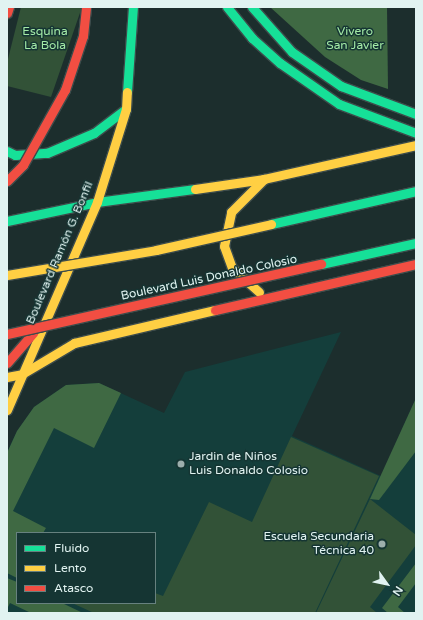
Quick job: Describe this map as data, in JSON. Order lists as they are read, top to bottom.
{
  "streets": {
    "main road": ["Boulevard Ramón G. Bonfil", "Boulevard Luis Donaldo Colosio"]
  },
  "parks": ["Esquina La Bola", "Vivero San Javier"],
  "places": ["Jardin de Niños Luis Donaldo Colosio", "Escuela Secundaria Técnica 40"],
  "legend": ["Fluido", "Lento", "Atasco"],
  "north": "bottom right"
}
